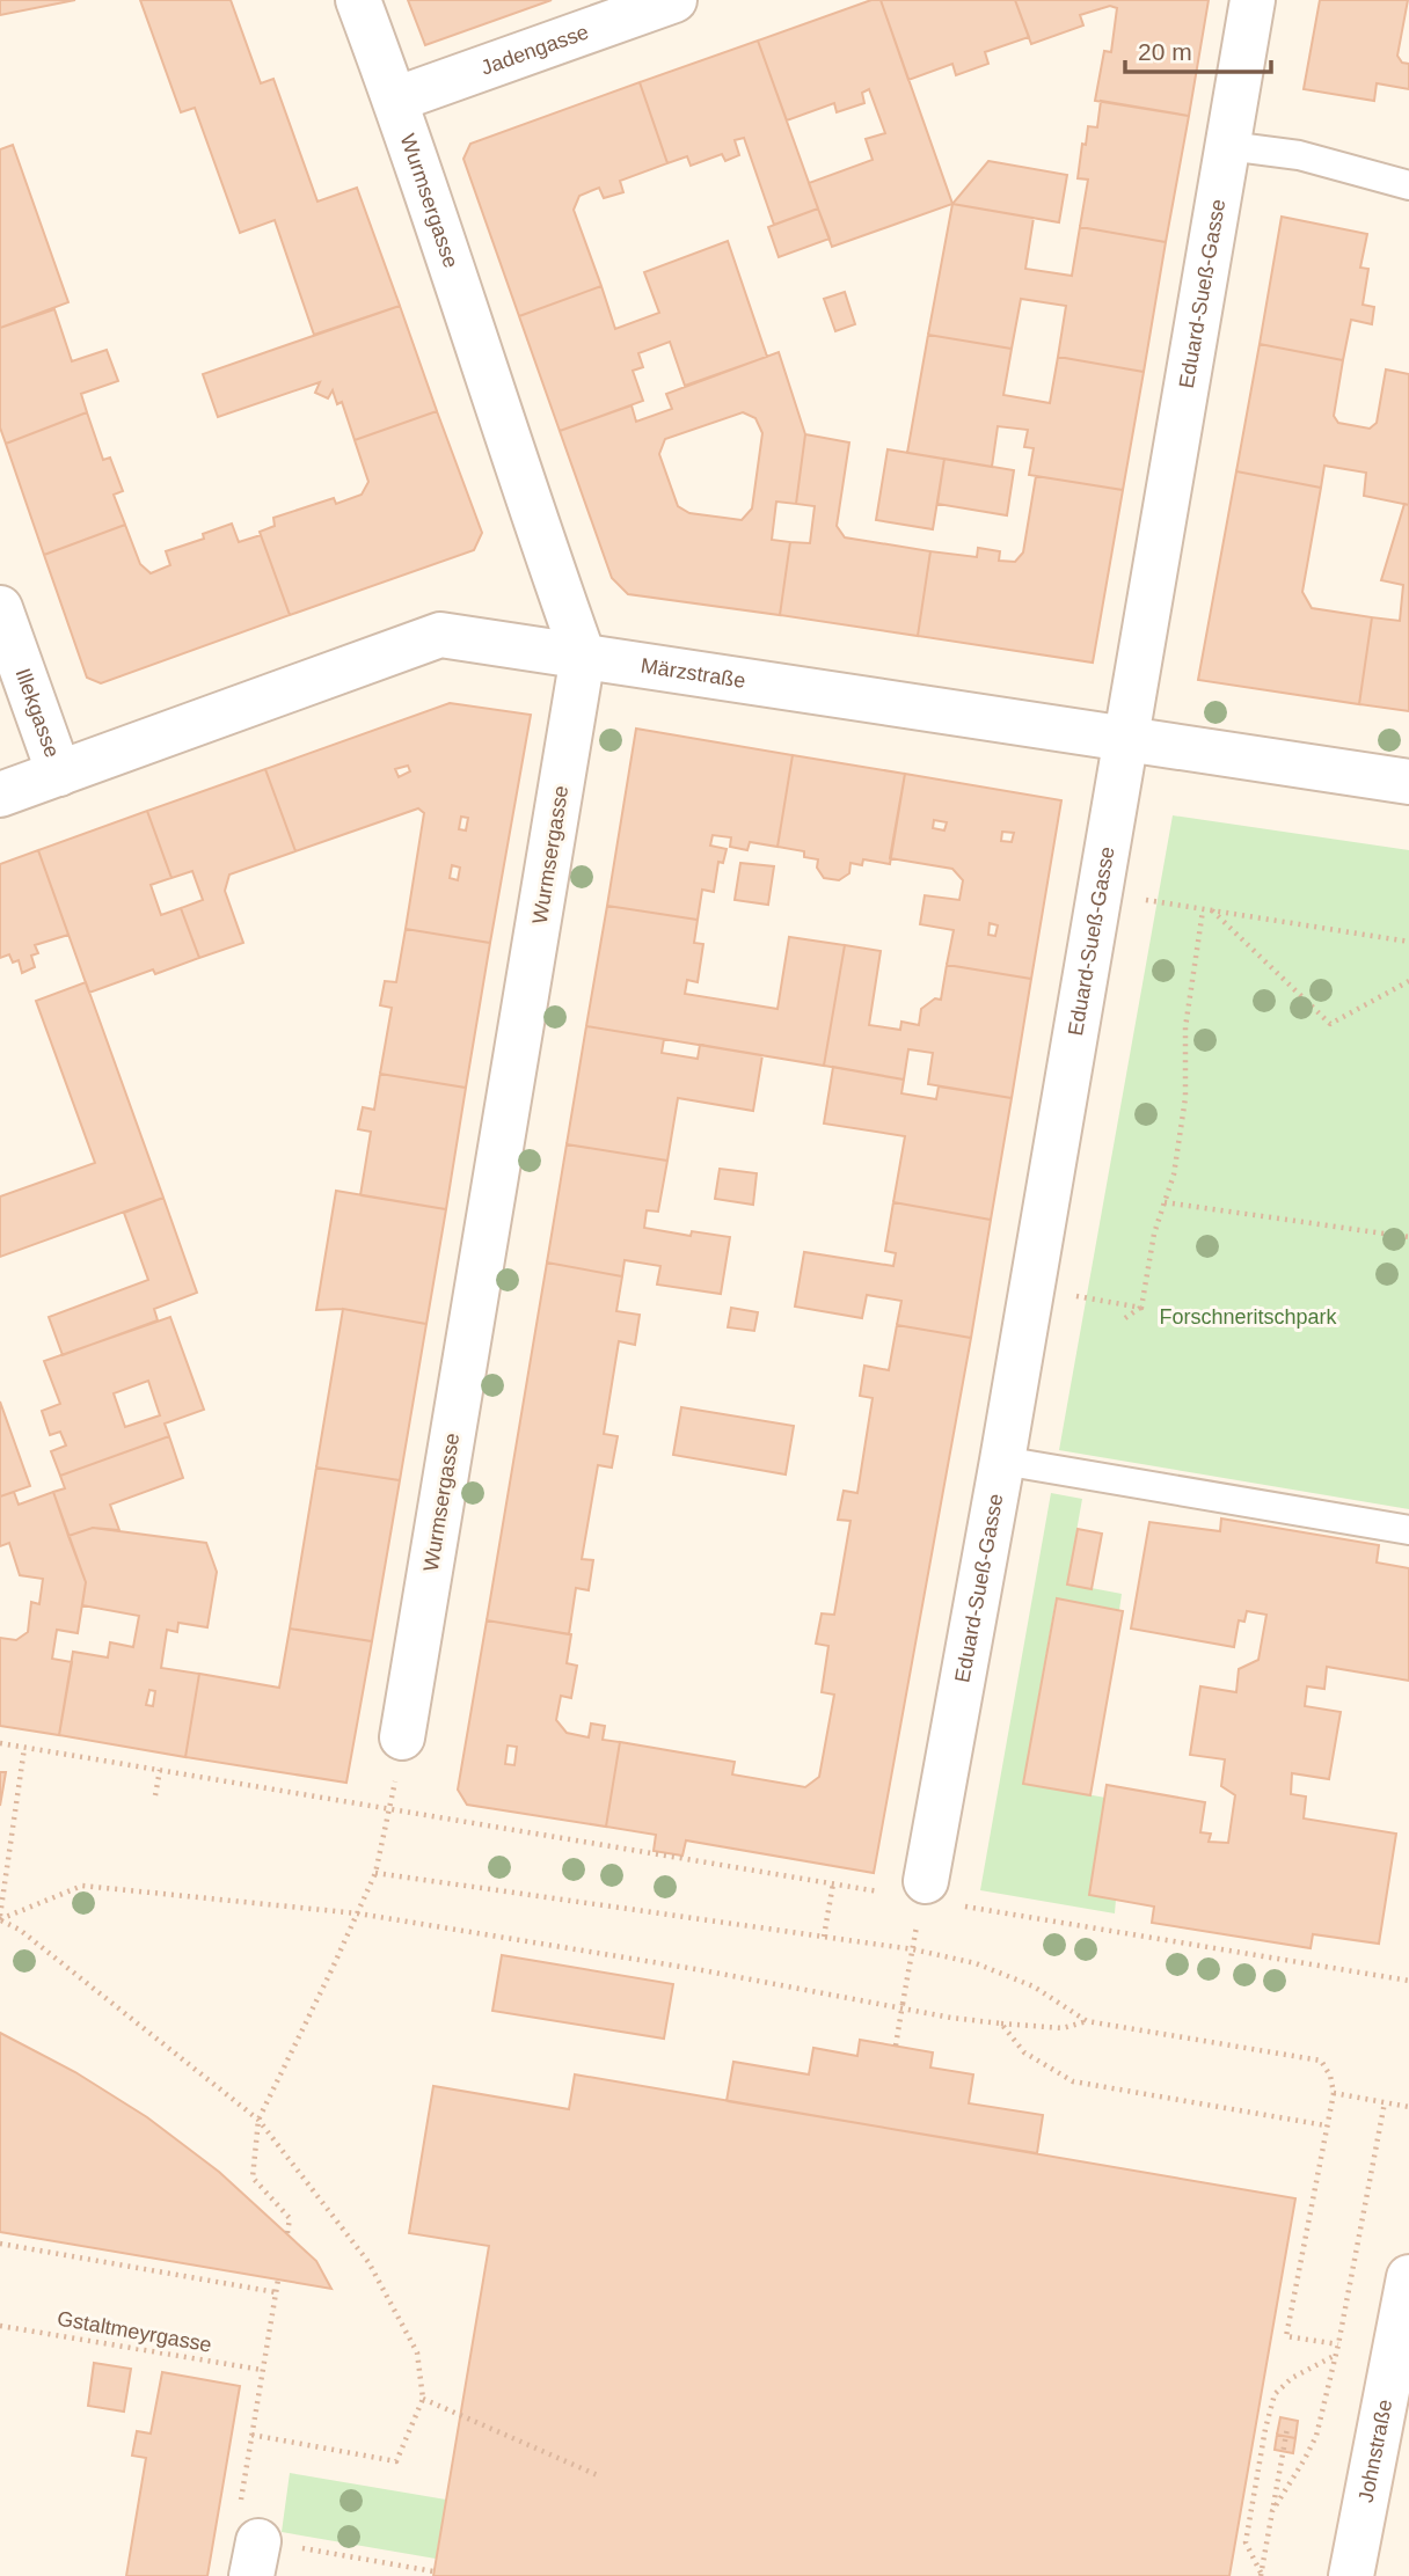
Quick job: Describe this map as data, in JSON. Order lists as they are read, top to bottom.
{
  "streets": {
    "street": [
      "Jadengasse",
      "Wurmsergasse",
      "Eduard-Sueß-Gasse",
      "Märzstraße",
      "Illekgasse",
      "Johnstraße"
    ],
    "path": ["Gstaltmeyrgasse"]
  },
  "crossings": [
    ["Jadengasse", "Wurmsergasse"],
    ["Wurmsergasse", "Märzstraße"],
    ["Eduard-Sueß-Gasse", "Märzstraße"],
    ["Märzstraße", "Illekgasse"]
  ],
  "parks": ["Forschneritschpark"],
  "scale_bar": "20 m"
}
